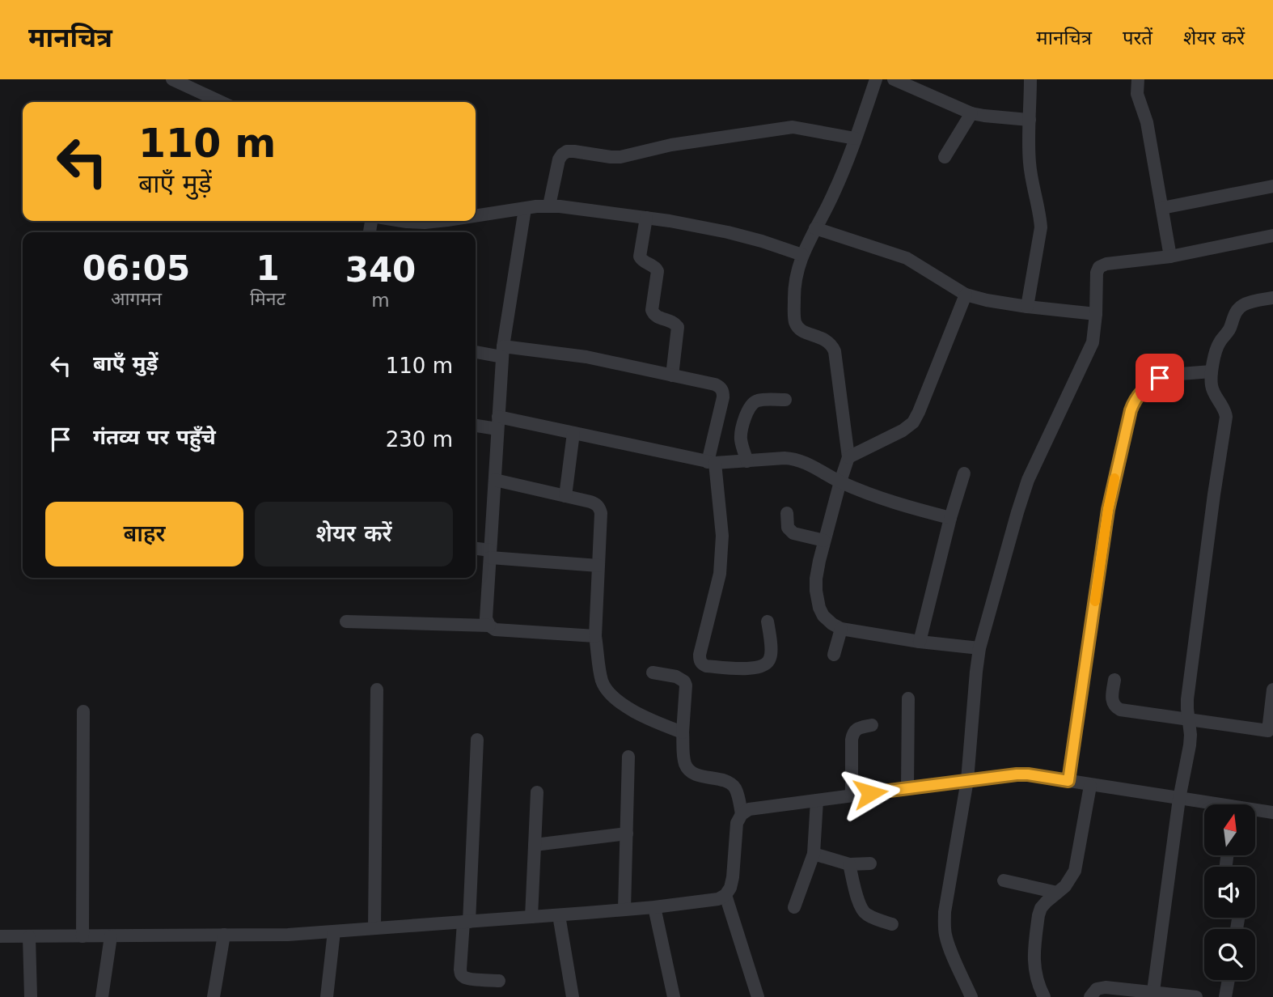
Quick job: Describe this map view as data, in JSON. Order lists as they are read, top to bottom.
{
  "north": "top",
  "page": {
    "header": "मानचित्र",
    "nav": ["मानचित्र", "परतें", "शेयर करें"],
    "turn": ["110 m", "बाएँ मुड़ें"],
    "eta": [
      "06:05",
      "आगमन",
      "1",
      "मिनट",
      "340",
      "m"
    ],
    "list": [
      {
        "name": "बाएँ मुड़ें",
        "value": "110 m"
      },
      {
        "name": "गंतव्य पर पहुँचे",
        "value": "230 m"
      }
    ],
    "buttons": ["बाहर", "शेयर करें"]
  }
}
